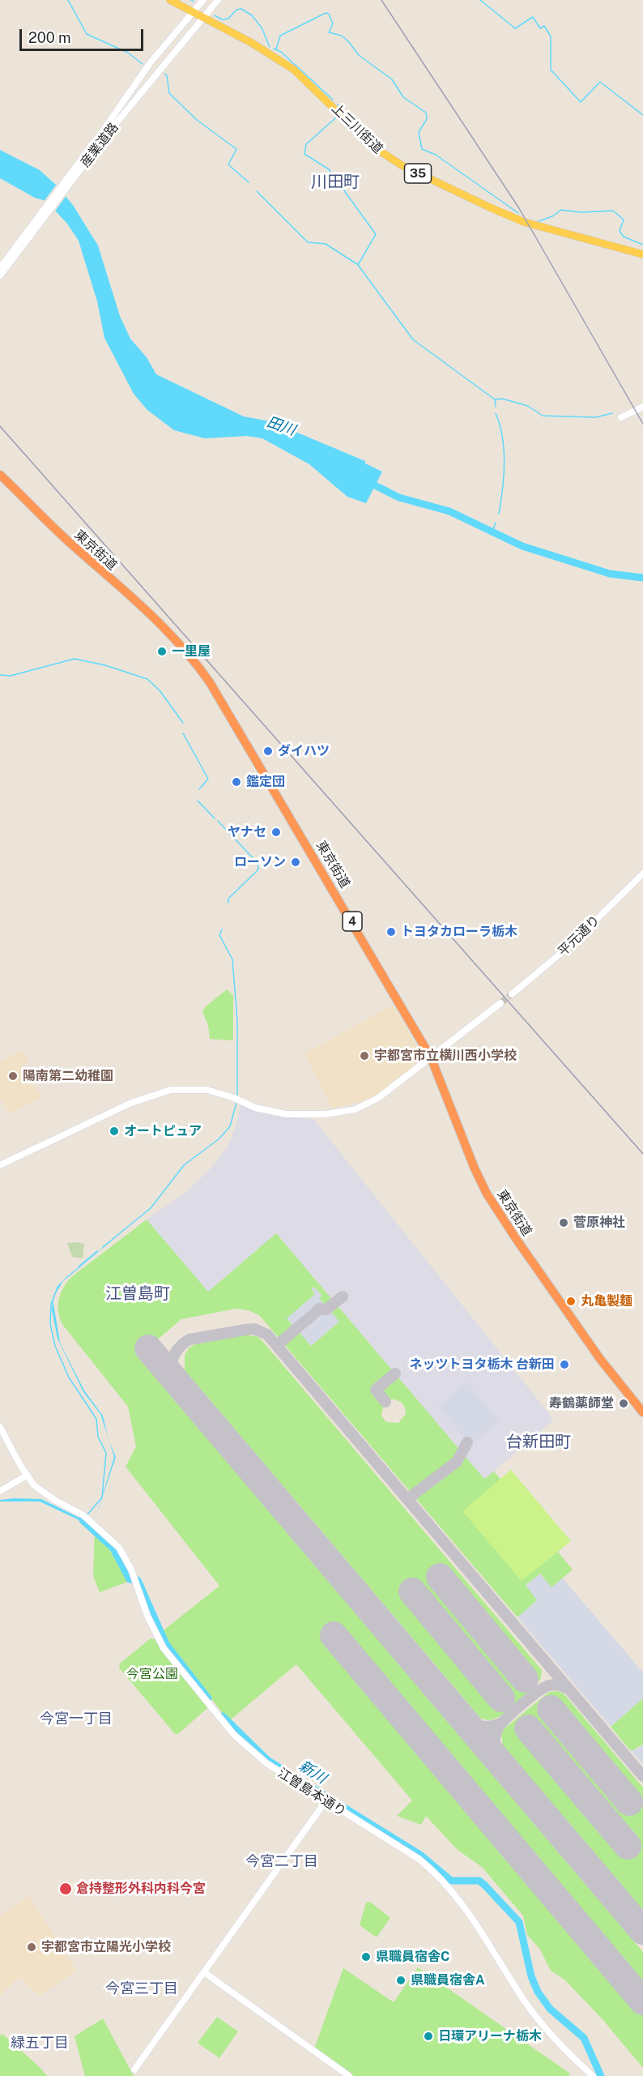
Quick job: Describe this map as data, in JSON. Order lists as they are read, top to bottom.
{
  "streets": {
    "highway": ["東京街道", "4"],
    "main road": ["上三川街道", "35"],
    "street": ["産業道路", "平元通り", "江曽島本通り"]
  },
  "crossings": [
    ["上三川街道", "産業道路"]
  ],
  "districts": [
    "川田町",
    "江曽島町",
    "台新田町",
    "今宮一丁目",
    "今宮二丁目",
    "今宮三丁目",
    "緑五丁目"
  ],
  "water": ["田川", "新川"],
  "parks": ["今宮公園"],
  "places": [
    "一里屋",
    "ダイハツ",
    "鑑定団",
    "ヤナセ",
    "ローソン",
    "トヨタカローラ栃木",
    "宇都宮市立横川西小学校",
    "陽南第二幼稚園",
    "オートピュア",
    "菅原神社",
    "丸亀製麺",
    "ネッツトヨタ栃木 台新田",
    "寿鶴薬師堂",
    "倉持整形外科内科今宮",
    "宇都宮市立陽光小学校",
    "県職員宿舎C",
    "県職員宿舎A",
    "日環アリーナ栃木"
  ],
  "scale_bar": "200 m"
}
